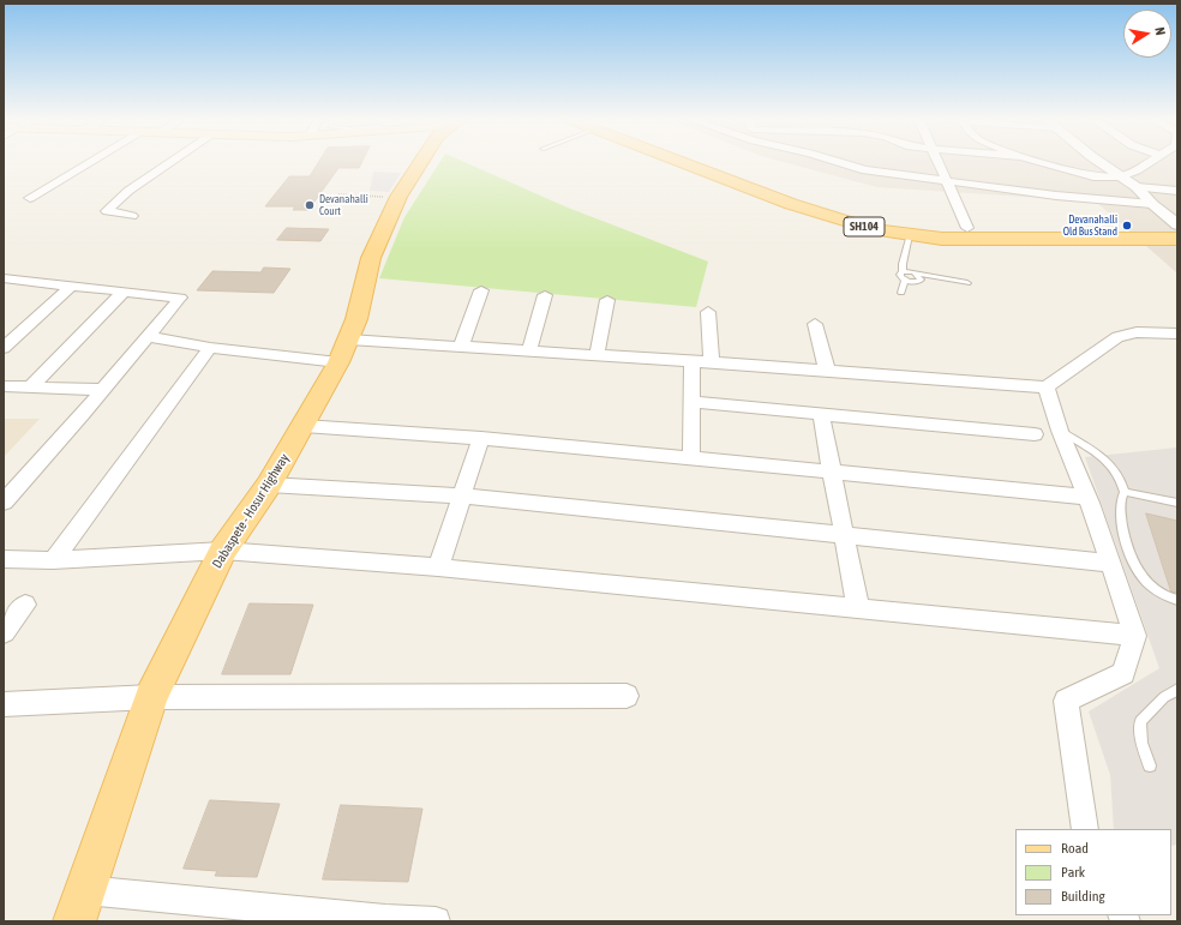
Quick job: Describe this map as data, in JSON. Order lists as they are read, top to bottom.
{
  "streets": {
    "main road": ["SH104", "Dabaspete - Hosur Highway"]
  },
  "places": ["Devanahalli Court", "Devanahalli Old Bus Stand"],
  "legend": ["Road", "Park", "Building"],
  "north": "right"
}
